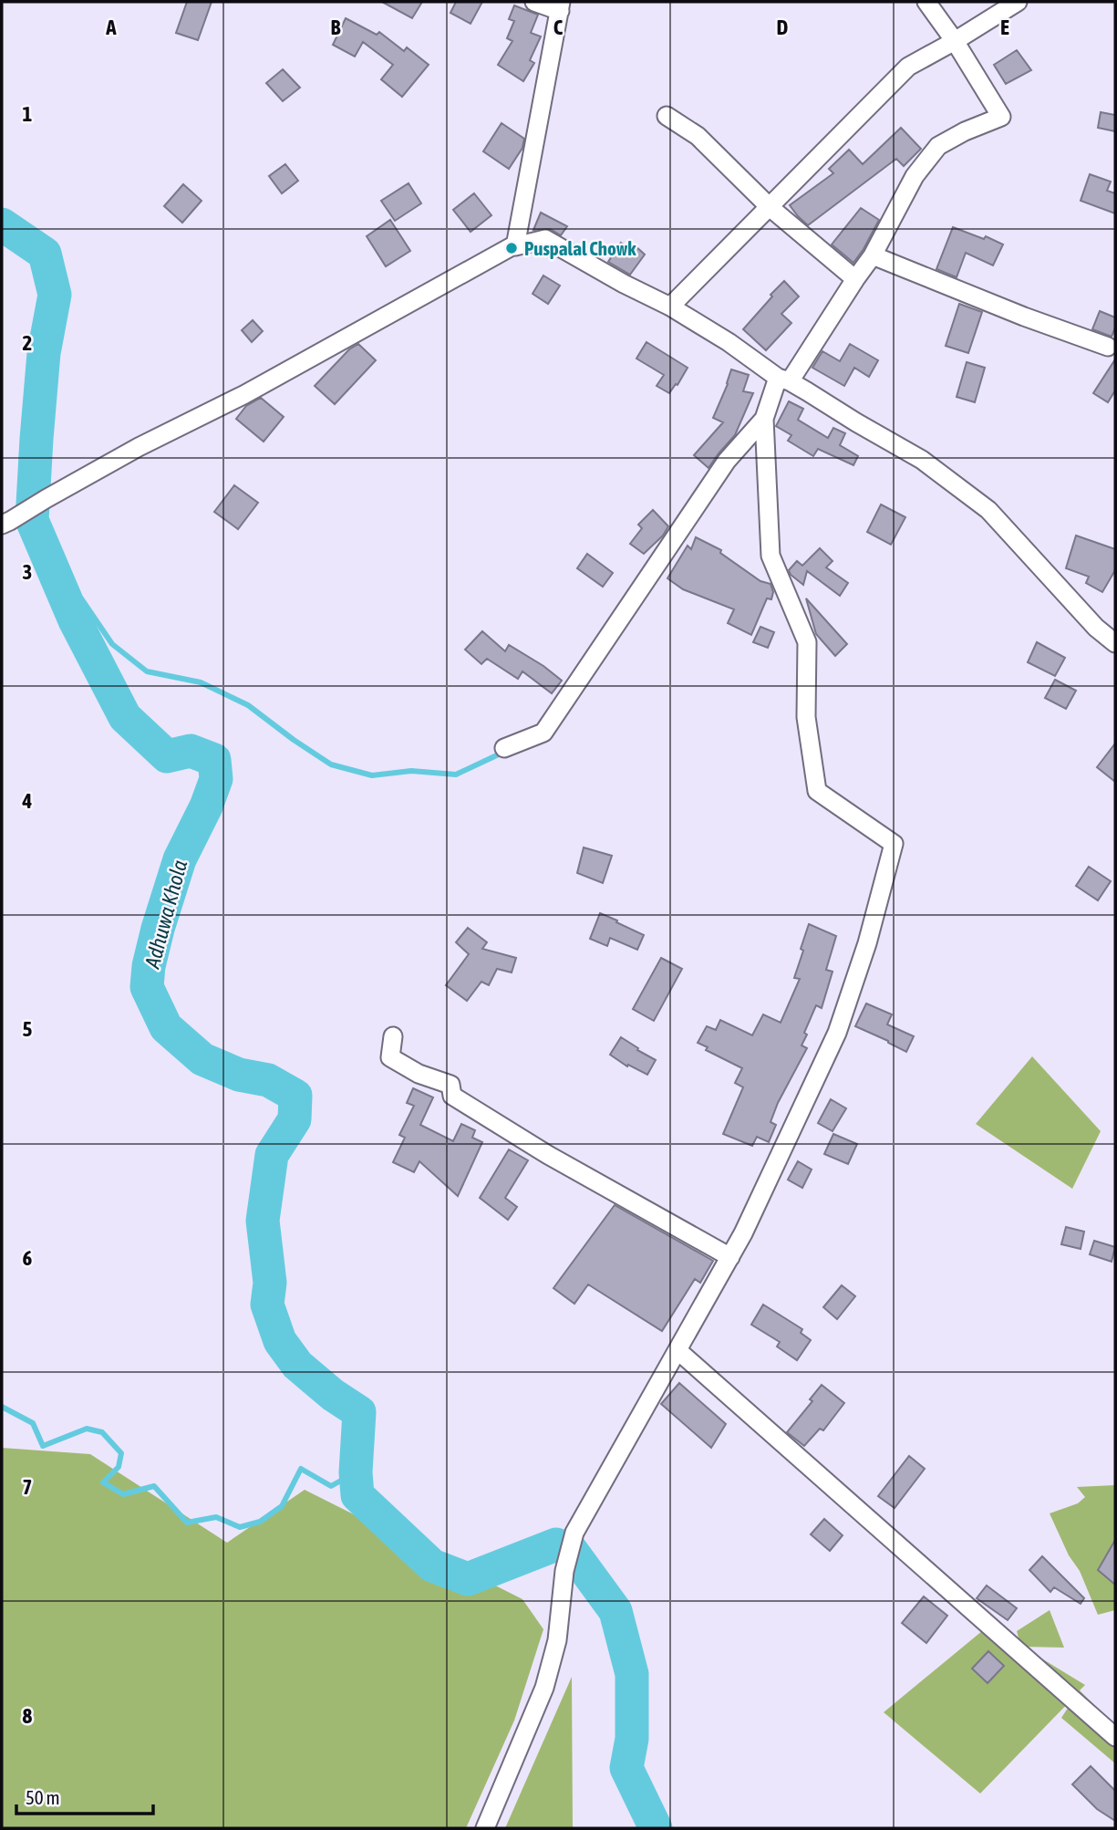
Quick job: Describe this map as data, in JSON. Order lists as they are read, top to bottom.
{
  "water": ["Adhuwa Khola"],
  "places": ["Puspalal Chowk"],
  "scale_bar": "50 m",
  "grid": {
    "columns": [
      "A",
      "B",
      "C",
      "D",
      "E"
    ],
    "rows": [
      "1",
      "2",
      "3",
      "4",
      "5",
      "6",
      "7",
      "8"
    ]
  }
}
